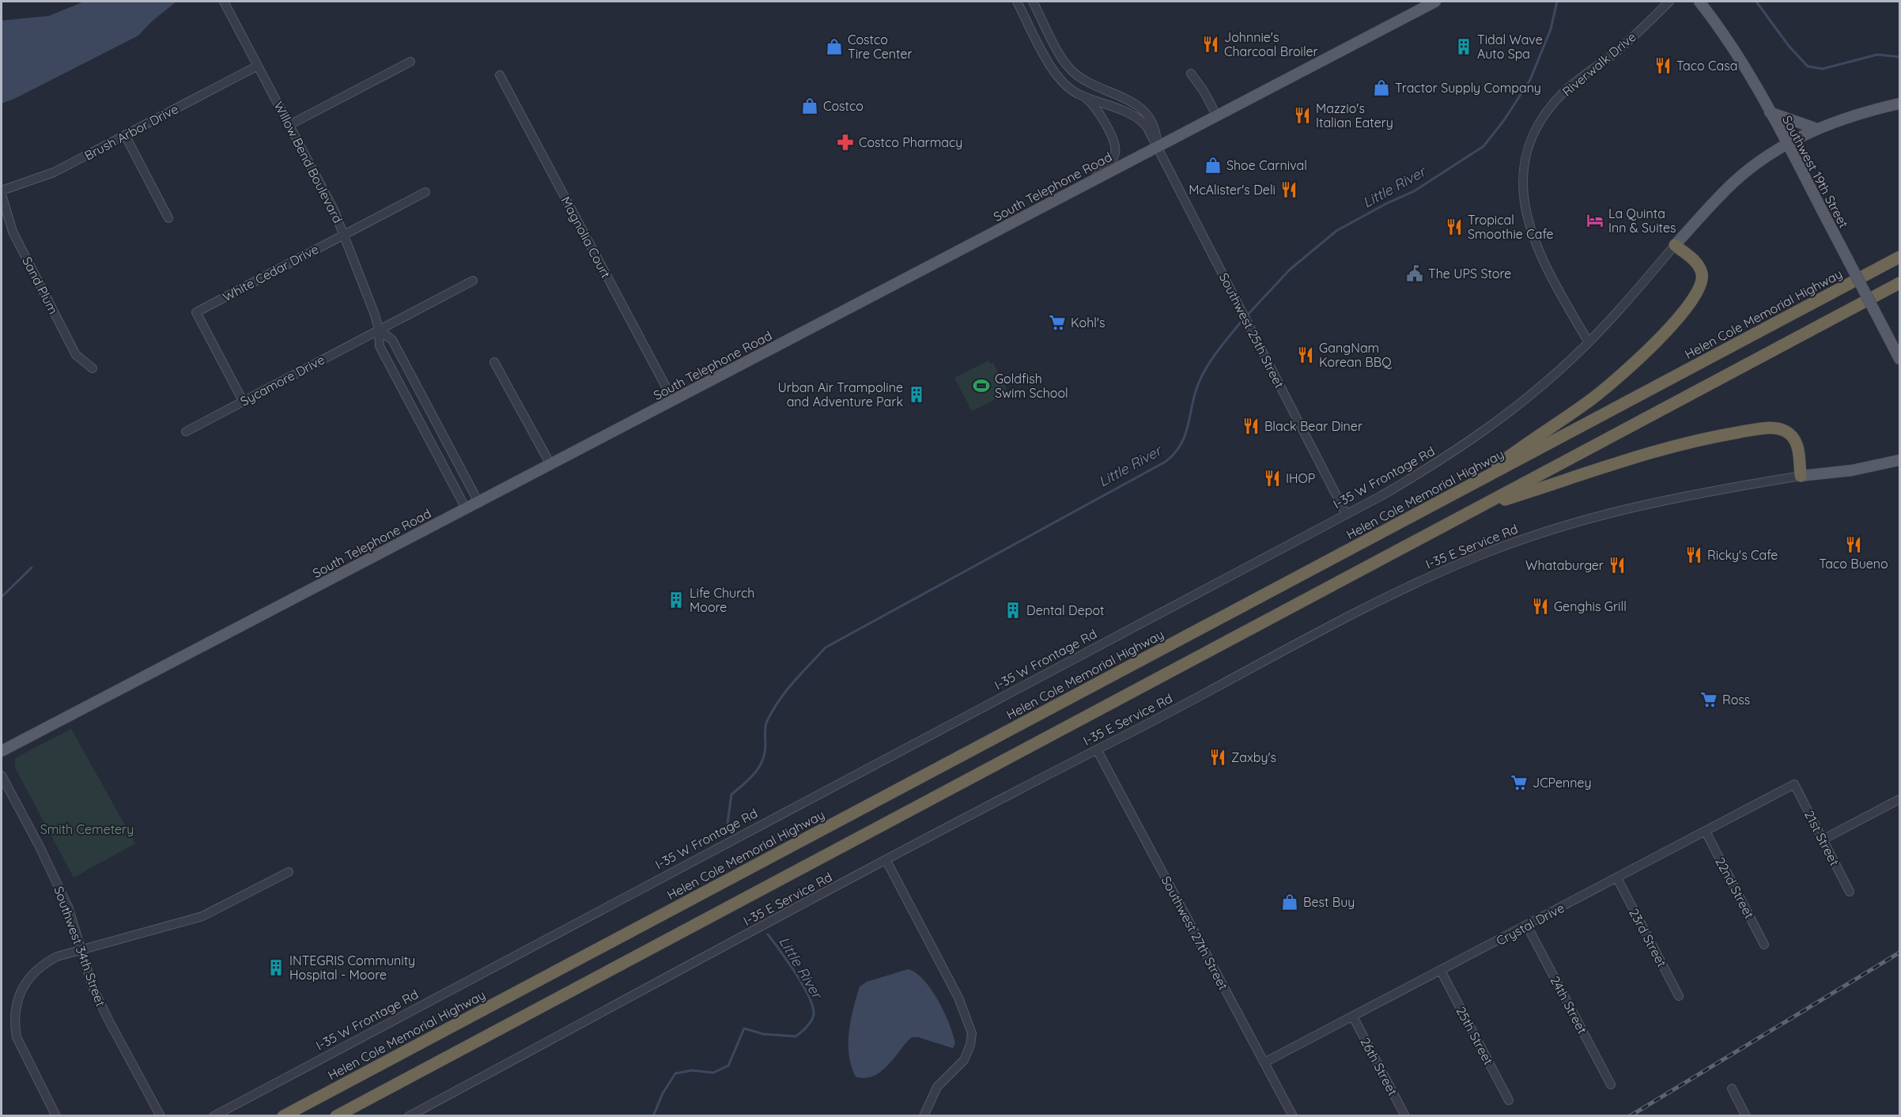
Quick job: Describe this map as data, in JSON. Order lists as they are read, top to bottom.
{
  "streets": {
    "highway": ["Helen Cole Memorial Highway"],
    "main road": [
      "Southwest 19th Street",
      "South Telephone Road",
      "I-35 W Frontage Rd",
      "I-35 E Service Rd"
    ],
    "street": [
      "Riverwalk Drive",
      "Brush Arbor Drive",
      "Willow Bend Boulevard",
      "Magnolia Court",
      "White Cedar Drive",
      "Sand Plum",
      "Southwest 25th Street",
      "Sycamore Drive",
      "21st Street",
      "22nd Street",
      "Crystal Drive",
      "Southwest 27th Street",
      "23rd Street",
      "Southwest 34th Street",
      "24th Street",
      "25th Street",
      "26th Street"
    ]
  },
  "crossings": [
    ["Riverwalk Drive", "I-35 W Frontage Rd"],
    ["Brush Arbor Drive", "Willow Bend Boulevard"],
    ["Willow Bend Boulevard", "South Telephone Road"],
    ["Willow Bend Boulevard", "White Cedar Drive"],
    ["Willow Bend Boulevard", "Sycamore Drive"],
    ["Southwest 19th Street", "I-35 W Frontage Rd"],
    ["South Telephone Road", "Magnolia Court"],
    ["South Telephone Road", "Southwest 25th Street"],
    ["White Cedar Drive", "Sycamore Drive"],
    ["Southwest 25th Street", "I-35 W Frontage Rd"],
    ["I-35 E Service Rd", "Southwest 27th Street"],
    ["21st Street", "Crystal Drive"],
    ["22nd Street", "Crystal Drive"],
    ["Crystal Drive", "Southwest 27th Street"],
    ["Crystal Drive", "23rd Street"],
    ["Crystal Drive", "24th Street"],
    ["Crystal Drive", "25th Street"],
    ["Crystal Drive", "26th Street"]
  ],
  "water": ["Little River"],
  "parks": ["Smith Cemetery"],
  "places": {
    "restaurant": [
      "Johnnie's Charcoal Broiler",
      "Taco Casa",
      "Mazzio's Italian Eatery",
      "McAlister's Deli",
      "Tropical Smoothie Cafe",
      "GangNam Korean BBQ",
      "Black Bear Diner",
      "IHOP",
      "Taco Bueno",
      "Ricky's Cafe",
      "Whataburger",
      "Genghis Grill",
      "Zaxby's"
    ],
    "shop": [
      "Costco Tire Center",
      "Tractor Supply Company",
      "Costco",
      "Shoe Carnival",
      "Best Buy"
    ],
    "building": [
      "Tidal Wave Auto Spa",
      "Urban Air Trampoline and Adventure Park",
      "Life Church Moore",
      "Dental Depot",
      "INTEGRIS Community Hospital - Moore"
    ],
    "pharmacy": ["Costco Pharmacy"],
    "hotel": ["La Quinta Inn & Suites"],
    "public building": ["The UPS Store"],
    "supermarket": ["Kohl's", "Ross", "JCPenney"],
    "sports": ["Goldfish Swim School"]
  }
}
